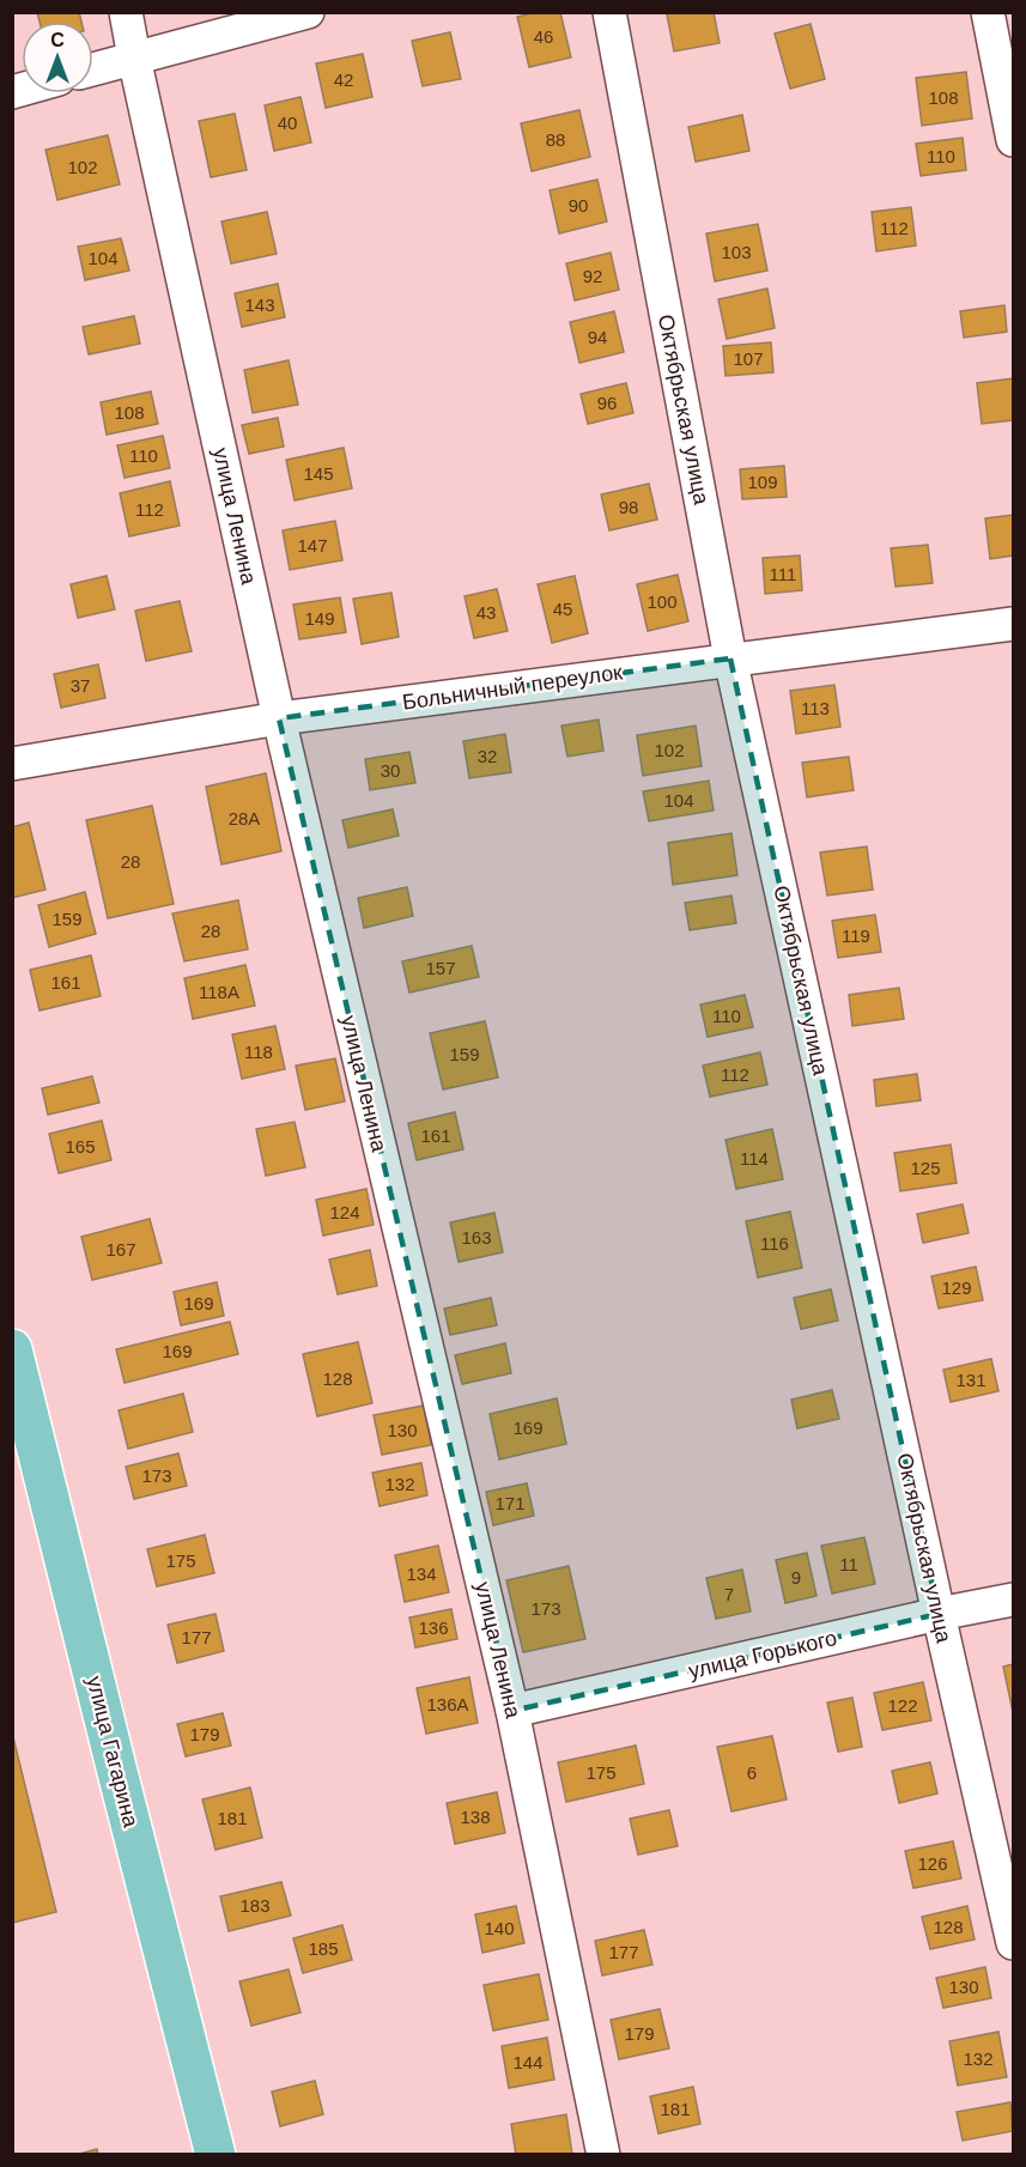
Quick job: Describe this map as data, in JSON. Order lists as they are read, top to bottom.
{
  "streets": {
    "main road": ["улица Гагарина"],
    "street": [
      "Октябрьская улица",
      "улица Ленина",
      "Больничный переулок",
      "улица Горького"
    ]
  },
  "crossings": [
    ["Октябрьская улица", "Больничный переулок"],
    ["Октябрьская улица", "улица Горького"],
    ["улица Ленина", "Больничный переулок"],
    ["улица Ленина", "улица Горького"]
  ],
  "house_numbers": [
    "46",
    "42",
    "108",
    "40",
    "88",
    "110",
    "102",
    "90",
    "112",
    "103",
    "104",
    "92",
    "143",
    "94",
    "107",
    "96",
    "108",
    "110",
    "145",
    "109",
    "98",
    "112",
    "147",
    "111",
    "100",
    "45",
    "43",
    "149",
    "37",
    "113",
    "102",
    "32",
    "30",
    "104",
    "28А",
    "28",
    "159",
    "28",
    "119",
    "157",
    "161",
    "118А",
    "110",
    "118",
    "159",
    "112",
    "161",
    "165",
    "114",
    "125",
    "124",
    "163",
    "116",
    "167",
    "129",
    "169",
    "169",
    "128",
    "131",
    "169",
    "130",
    "173",
    "132",
    "171",
    "175",
    "11",
    "134",
    "9",
    "7",
    "173",
    "136",
    "177",
    "136А",
    "122",
    "179",
    "175",
    "6",
    "138",
    "181",
    "126",
    "183",
    "128",
    "140",
    "185",
    "177",
    "130",
    "179",
    "132",
    "144",
    "181"
  ],
  "north": "top"
}
